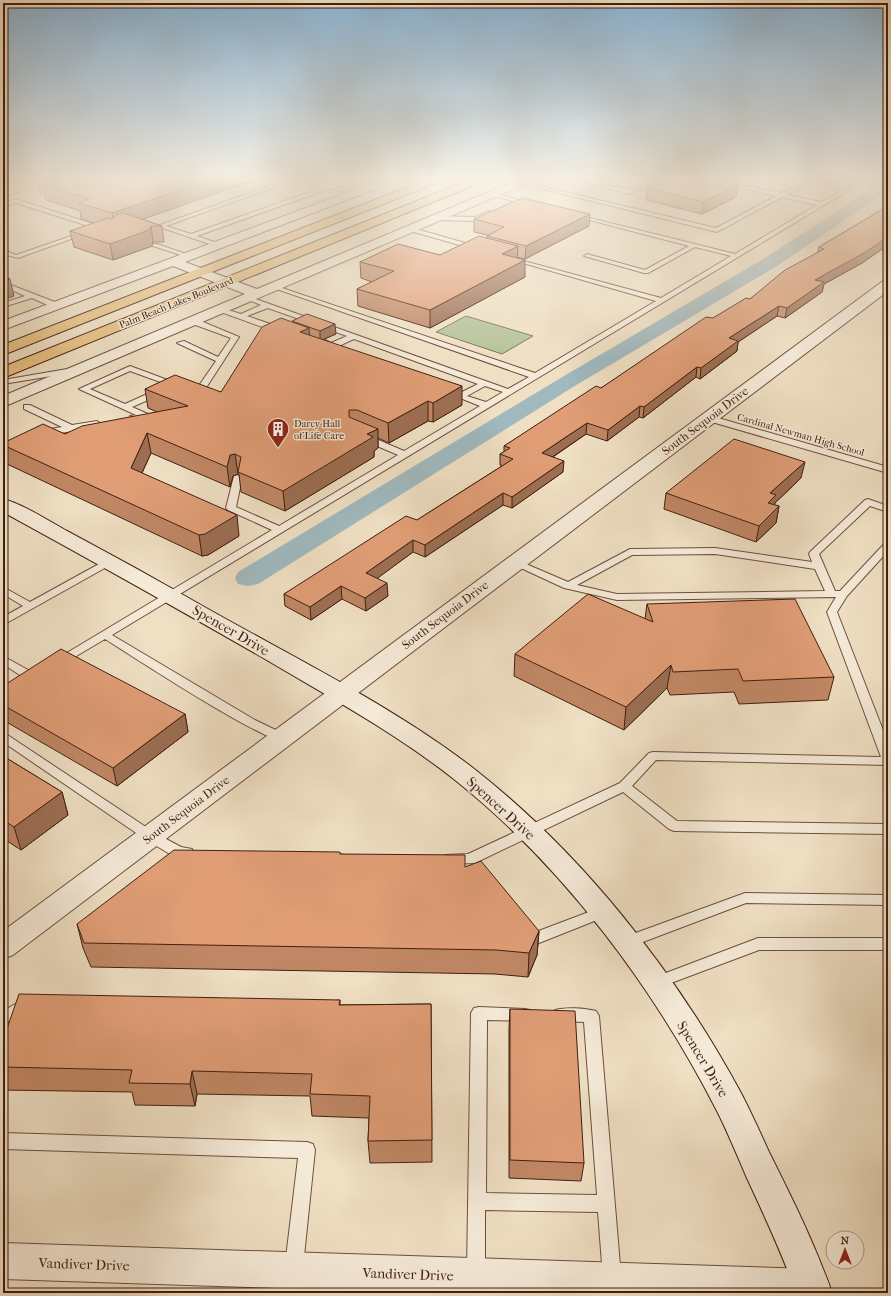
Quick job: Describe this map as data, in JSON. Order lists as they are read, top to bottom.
{
  "streets": {
    "main road": ["Palm Beach Lakes Boulevard"],
    "street": ["South Sequoia Drive", "Spencer Drive", "Vandiver Drive"],
    "lane": ["Cardinal Newman High School"]
  },
  "crossings": [
    ["South Sequoia Drive", "Cardinal Newman High School"],
    ["South Sequoia Drive", "Spencer Drive"],
    ["Spencer Drive", "Vandiver Drive"]
  ],
  "places": {
    "building": ["Darcy Hall of Life Care"]
  },
  "north": "top"
}
